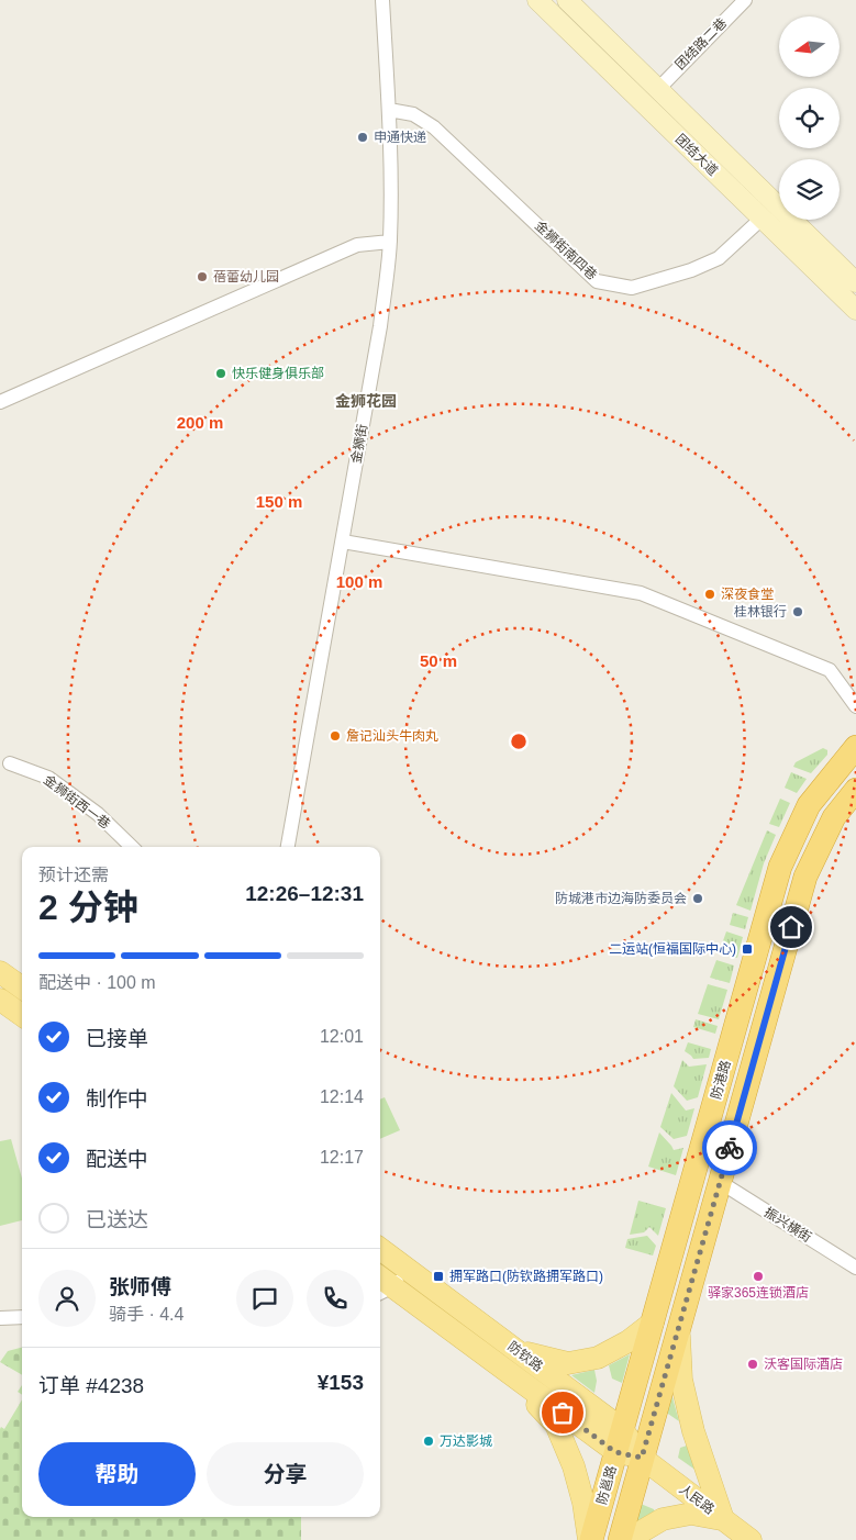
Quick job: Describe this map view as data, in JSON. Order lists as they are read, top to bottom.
{
  "streets": {
    "highway": ["防港路", "防邕路"],
    "main road": ["团结大道", "防钦路", "人民路"],
    "street": [
      "团结路二巷",
      "金狮街南四巷",
      "金狮街",
      "金狮街西一巷",
      "振兴横街"
    ]
  },
  "crossings": [
    ["团结路二巷", "团结大道"],
    ["团结大道", "金狮街南四巷"],
    ["金狮街南四巷", "金狮街"],
    ["防港路", "振兴横街"],
    ["防港路", "防钦路"],
    ["防港路", "防邕路"],
    ["防港路", "人民路"],
    ["防钦路", "防邕路"],
    ["防钦路", "人民路"],
    ["防邕路", "人民路"]
  ],
  "districts": ["金狮花园"],
  "places": {
    "other": [
      "申通快递",
      "蓓蕾幼儿园",
      "快乐健身俱乐部",
      "深夜食堂",
      "桂林银行",
      "詹记汕头牛肉丸",
      "防城港市边海防委员会",
      "驿家365连锁酒店",
      "沃客国际酒店",
      "万达影城"
    ],
    "transit": ["二运站(恒福国际中心)", "拥军路口(防钦路拥军路口)"]
  },
  "north": "left",
  "page": {
    "heading": ["2 分钟", "预计还需", "12:26–12:31"],
    "panel": [
      "张师傅",
      "骑手 · 4.4",
      "订单 #4238",
      "¥153"
    ],
    "bar": "配送中 · 100 m",
    "list": [
      ["已接单", "12:01"],
      ["制作中", "12:14"],
      ["配送中", "12:17"],
      "已送达"
    ],
    "buttons": ["帮助", "分享"]
  },
  "rings": [
    "200 m",
    "150 m",
    "100 m",
    "50 m"
  ]
}
